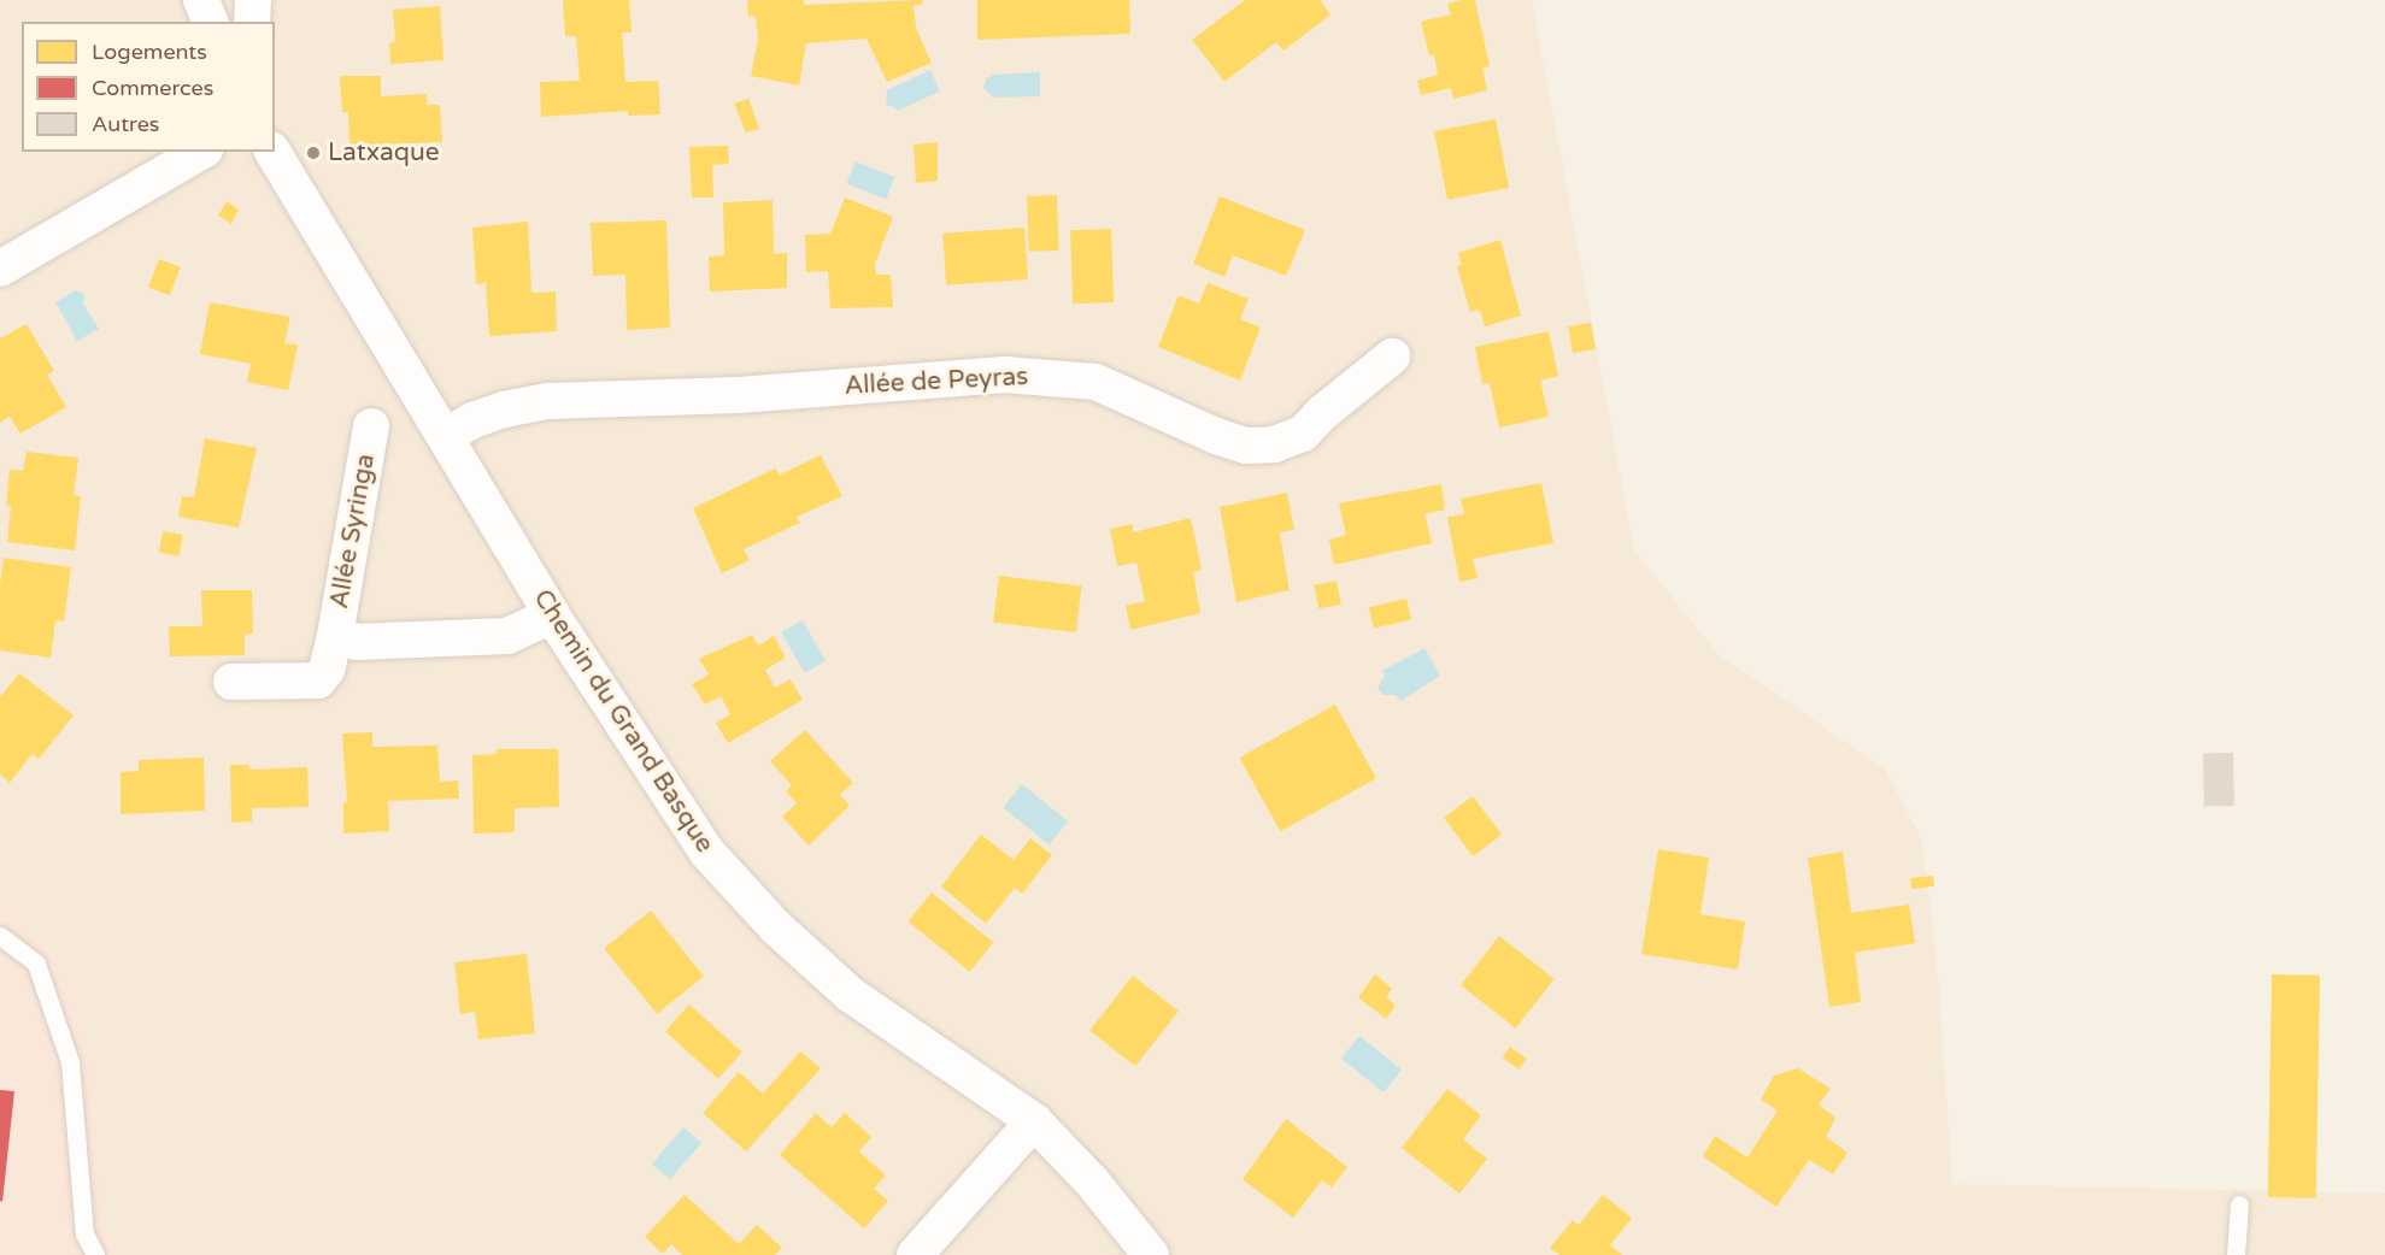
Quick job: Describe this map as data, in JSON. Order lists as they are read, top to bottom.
{
  "streets": {
    "street": ["Allée de Peyras", "Allée Syringa", "Chemin du Grand Basque"]
  },
  "crossings": [
    ["Allée de Peyras", "Chemin du Grand Basque"],
    ["Allée Syringa", "Chemin du Grand Basque"]
  ],
  "places": ["Latxaque"],
  "legend": ["Logements", "Commerces", "Autres"]
}
